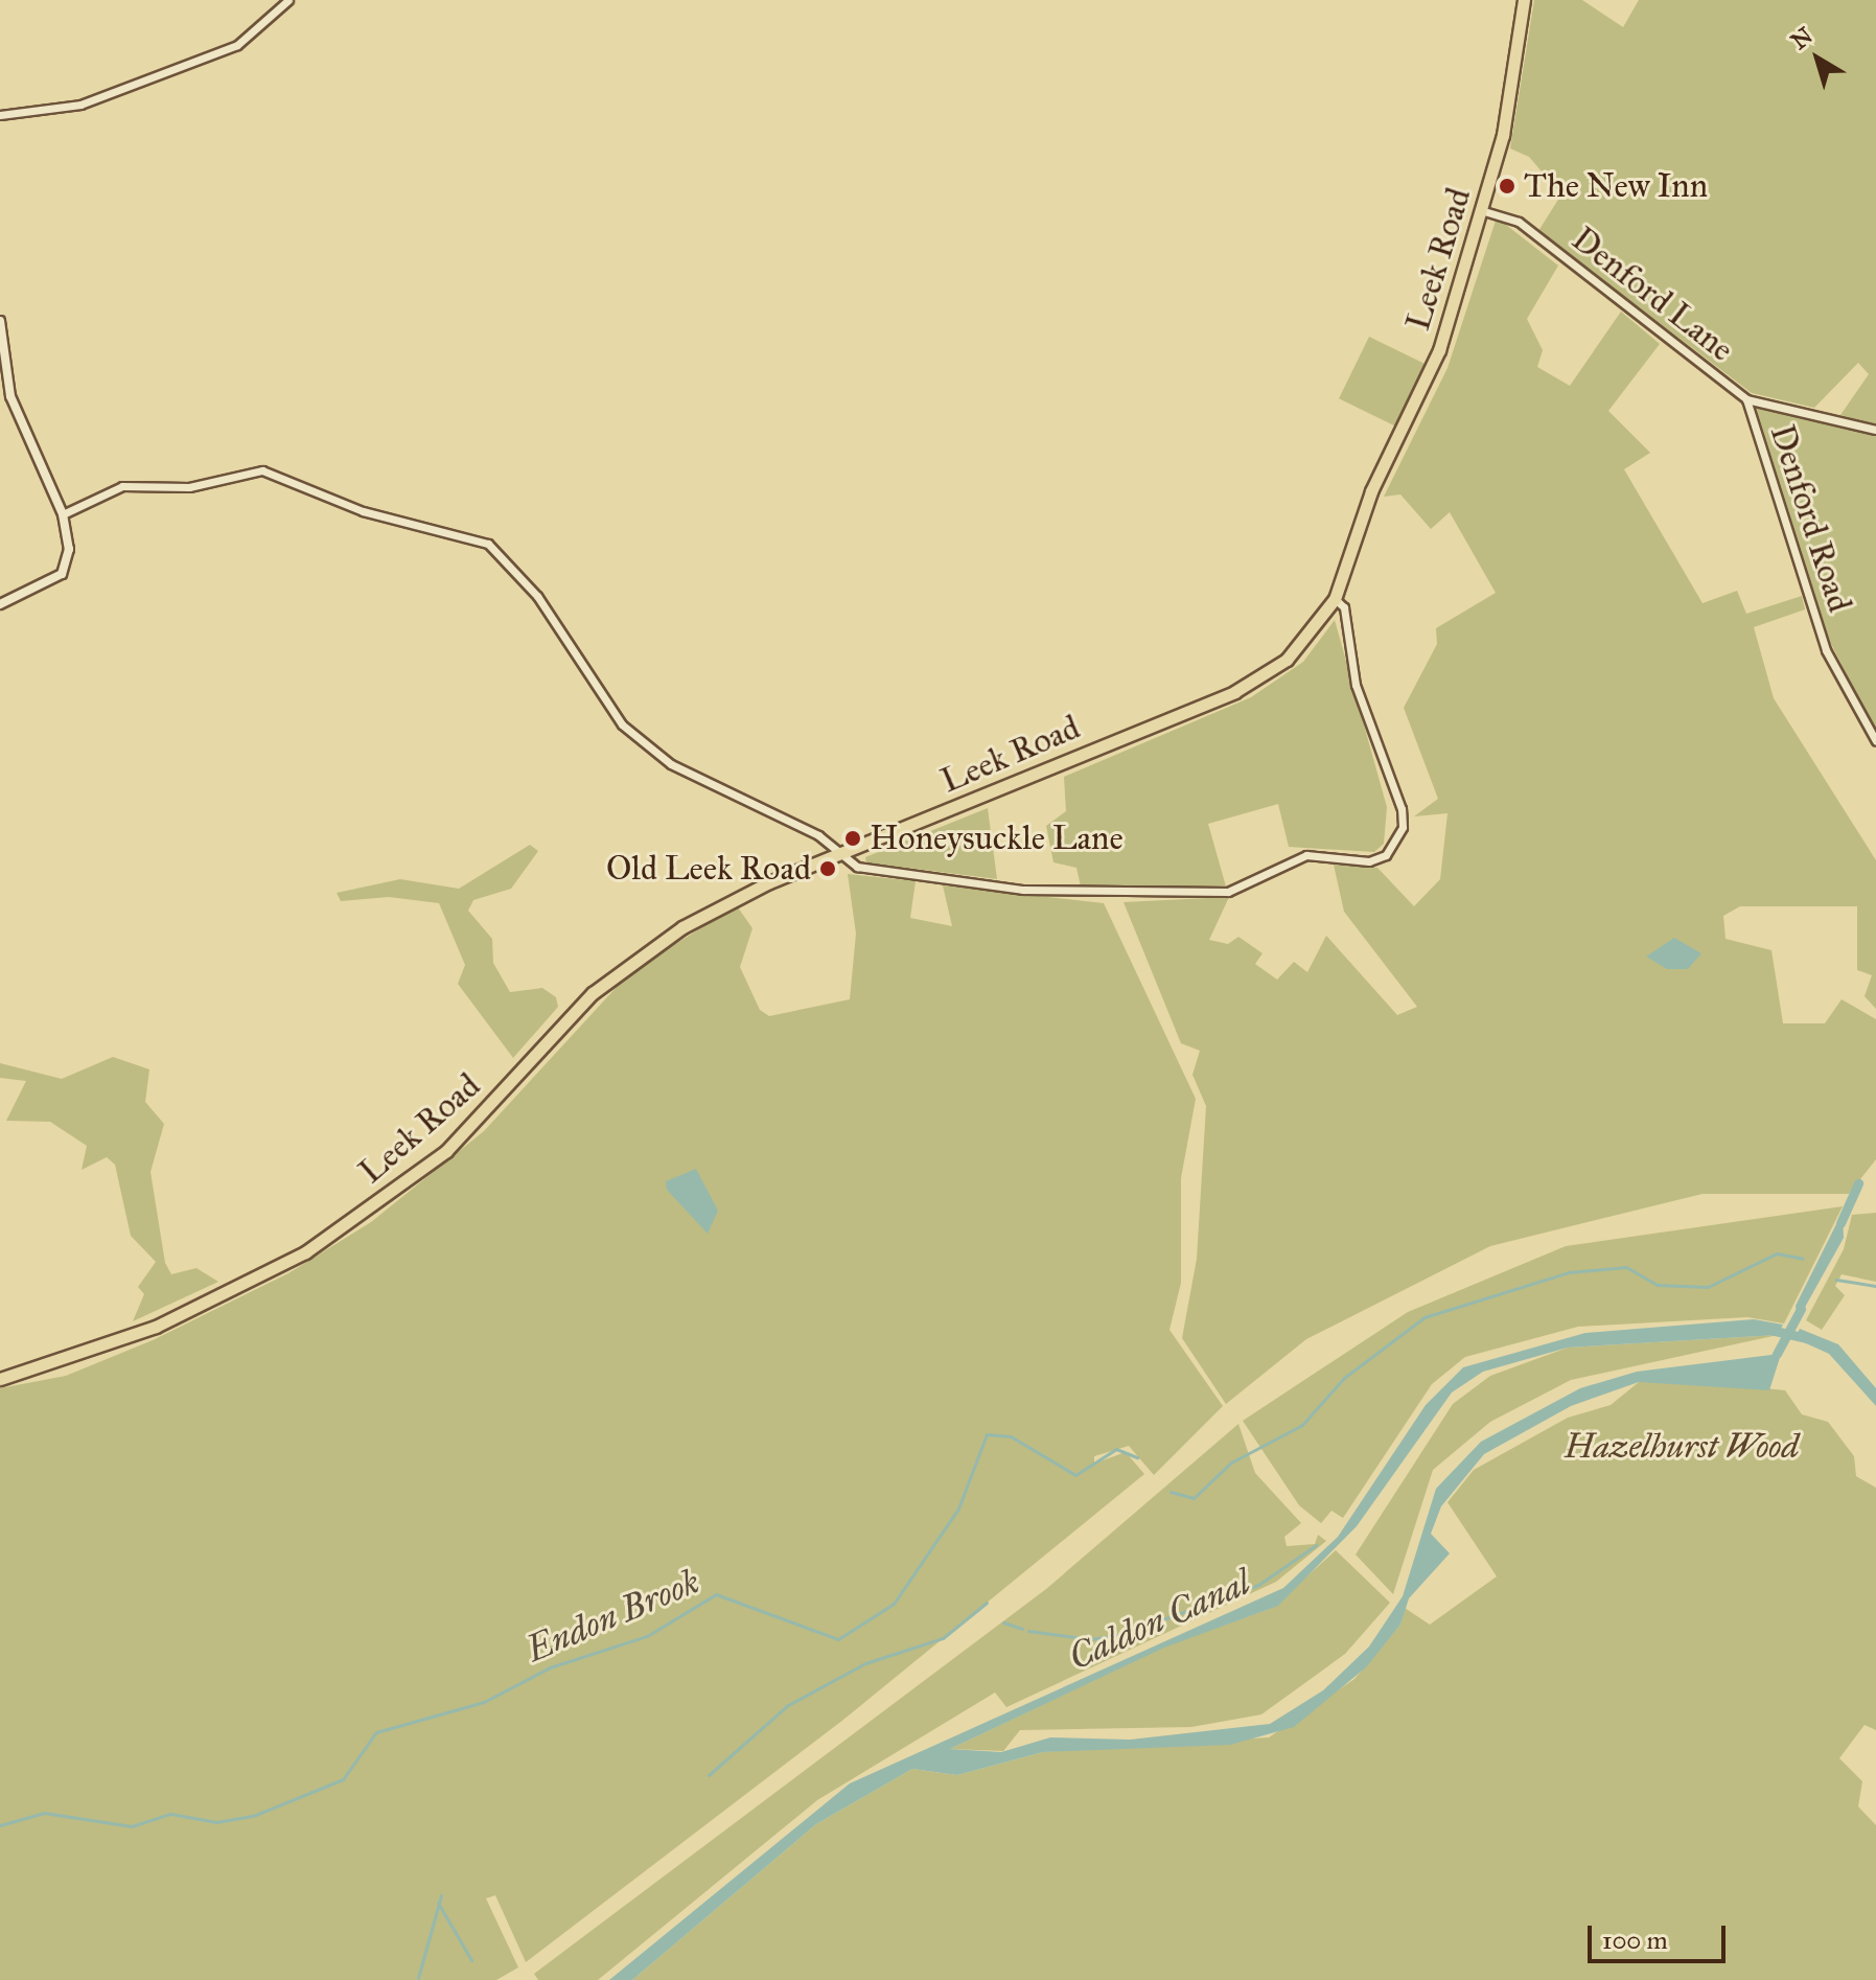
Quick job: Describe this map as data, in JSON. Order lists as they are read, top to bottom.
{
  "streets": {
    "highway": ["Leek Road"],
    "street": ["Denford Lane", "Denford Road"]
  },
  "crossings": [
    ["Leek Road", "Denford Lane"],
    ["Denford Lane", "Denford Road"]
  ],
  "water": ["Endon Brook", "Caldon Canal"],
  "parks": ["Hazelhurst Wood"],
  "places": ["The New Inn", "Honeysuckle Lane", "Old Leek Road"],
  "scale_bar": "100 m",
  "north": "top left"
}
